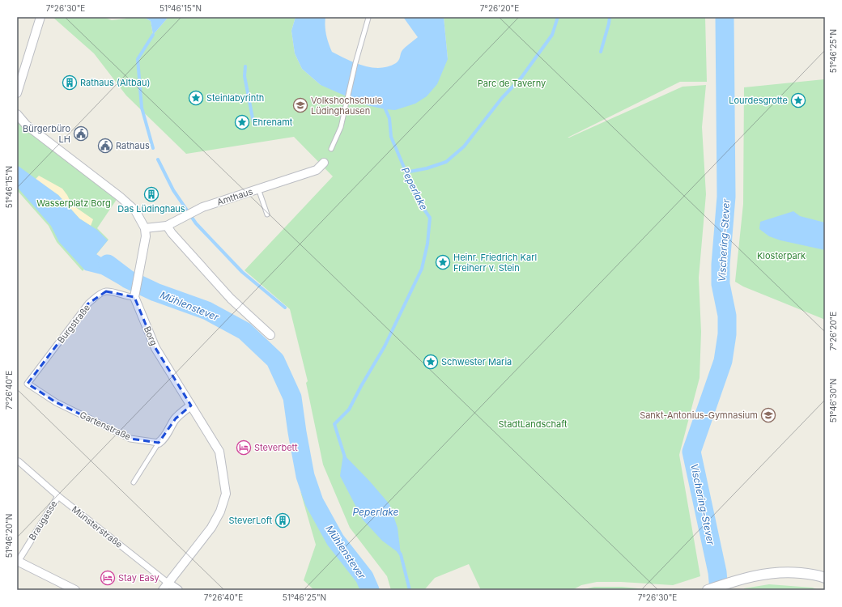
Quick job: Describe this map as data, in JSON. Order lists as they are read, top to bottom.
{
  "streets": {
    "street": [
      "Amthaus",
      "Burgstraße",
      "Borg",
      "Gartenstraße",
      "Braugasse",
      "Münsterstraße"
    ]
  },
  "crossings": [
    ["Burgstraße", "Borg"],
    ["Burgstraße", "Gartenstraße"],
    ["Borg", "Münsterstraße"],
    ["Braugasse", "Münsterstraße"]
  ],
  "water": ["Peperlake", "Vischering-Stever", "Mühlenstever"],
  "parks": [
    "Parc de Taverny",
    "Wasserplatz Borg",
    "Klosterpark",
    "StadtLandschaft"
  ],
  "places": {
    "building": ["Rathaus (Altbau)", "Das Lüdinghaus", "SteverLoft"],
    "place": [
      "Steinlabyrinth",
      "Lourdesgrotte",
      "Ehrenamt",
      "Heinr. Friedrich Karl Freiherr v. Stein",
      "Schwester Maria"
    ],
    "school or university": ["Volkshochschule Lüdinghausen", "Sankt-Antonius-Gymnasium"],
    "public building": ["Bürgerbüro LH", "Rathaus"],
    "hotel": ["Steverbett", "Stay Easy"]
  },
  "coordinates": [
    "7°26'30\"E",
    "51°46'15\"N",
    "7°26'20\"E",
    "51°46'25\"N",
    "7°26'40\"E",
    "51°46'30\"N",
    "51°46'20\"N"
  ]
}
